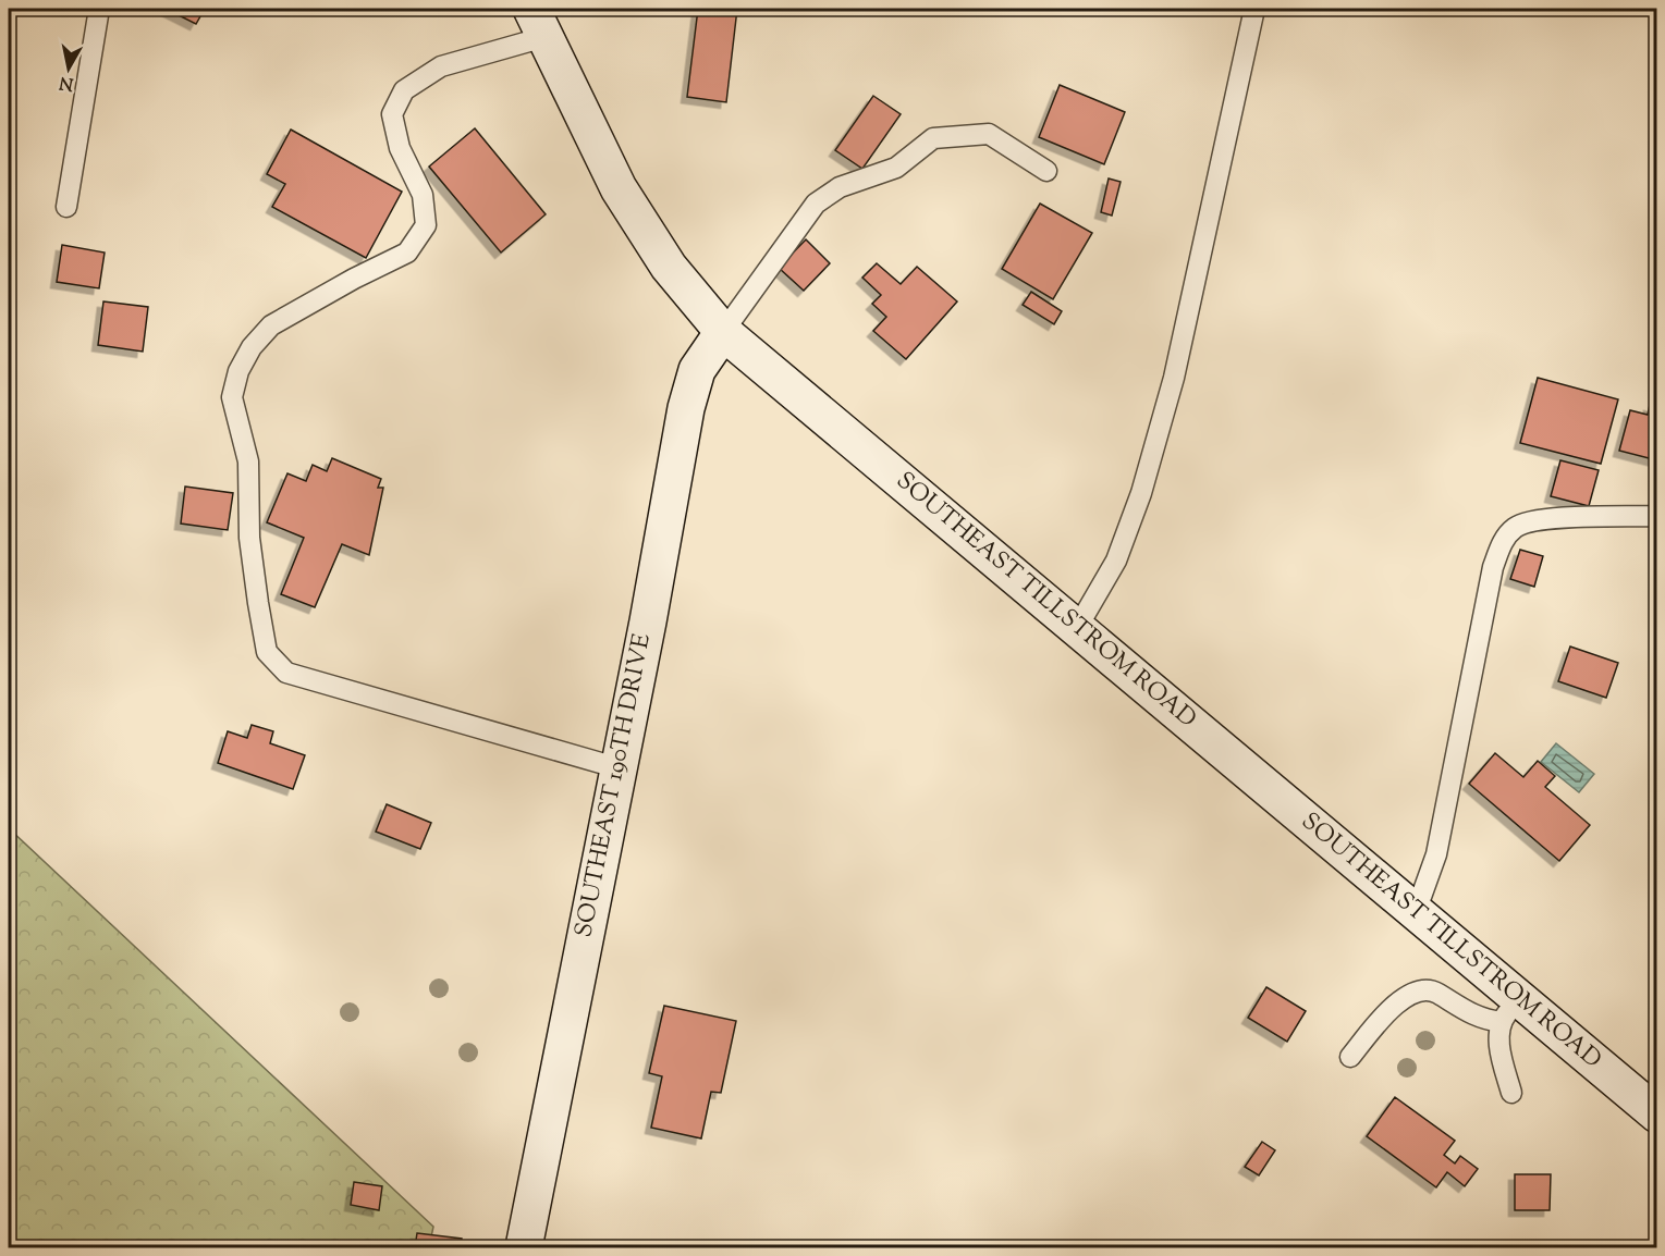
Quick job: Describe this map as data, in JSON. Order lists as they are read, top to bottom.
{
  "streets": {
    "main road": ["SOUTHEAST TILLSTROM ROAD", "SOUTHEAST 190TH DRIVE"]
  },
  "crossings": [
    ["SOUTHEAST TILLSTROM ROAD", "SOUTHEAST 190TH DRIVE"]
  ],
  "north": "bottom"
}
